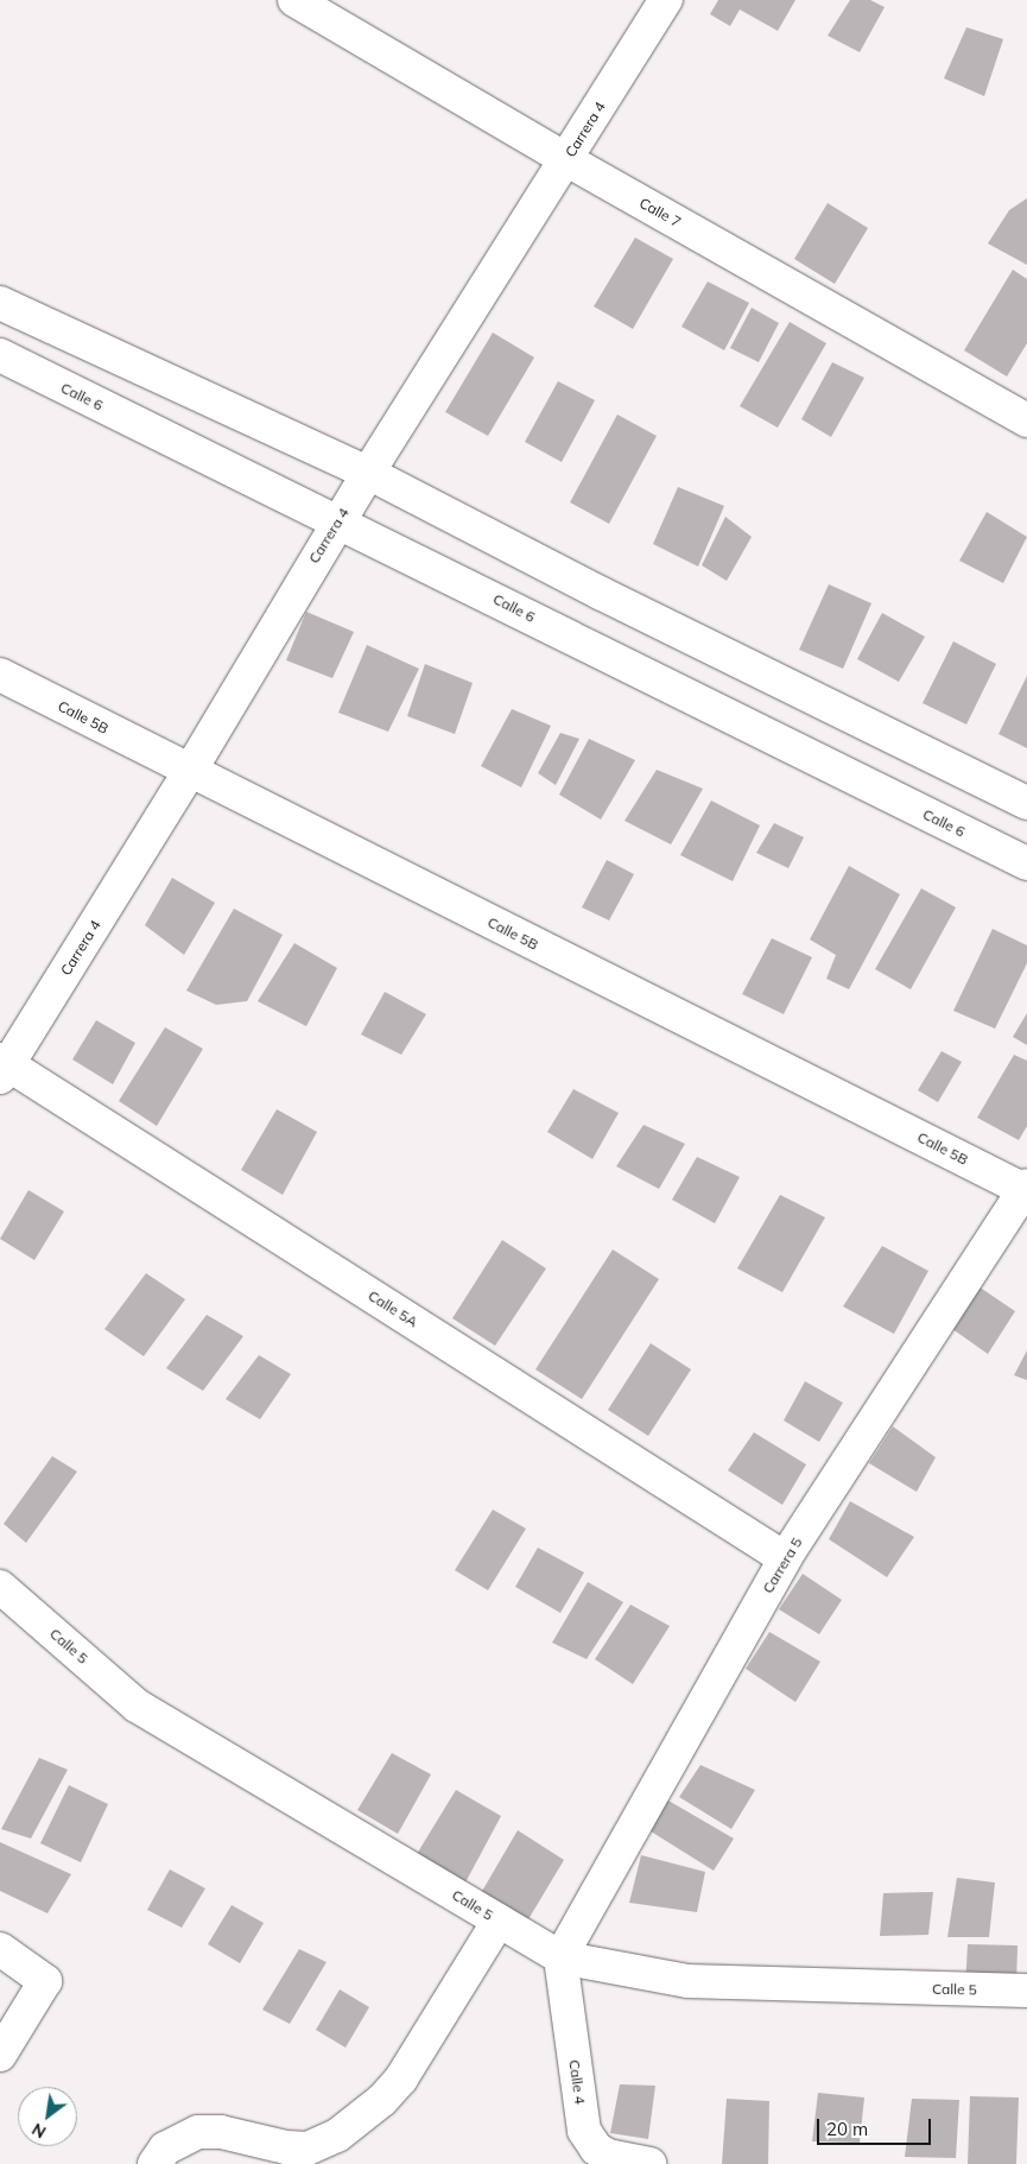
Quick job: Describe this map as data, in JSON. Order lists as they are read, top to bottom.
{
  "streets": {
    "street": [
      "Carrera 4",
      "Calle 7",
      "Calle 6",
      "Calle 5B",
      "Calle 5A",
      "Carrera 5",
      "Calle 5",
      "Calle 4"
    ]
  },
  "crossings": [
    ["Carrera 4", "Calle 7"],
    ["Carrera 4", "Calle 6"],
    ["Carrera 4", "Calle 5B"],
    ["Carrera 4", "Calle 5A"],
    ["Calle 5B", "Carrera 5"],
    ["Calle 5A", "Carrera 5"],
    ["Carrera 5", "Calle 5"],
    ["Carrera 5", "Calle 4"],
    ["Calle 5", "Calle 4"]
  ],
  "scale_bar": "20 m",
  "north": "bottom left"
}
